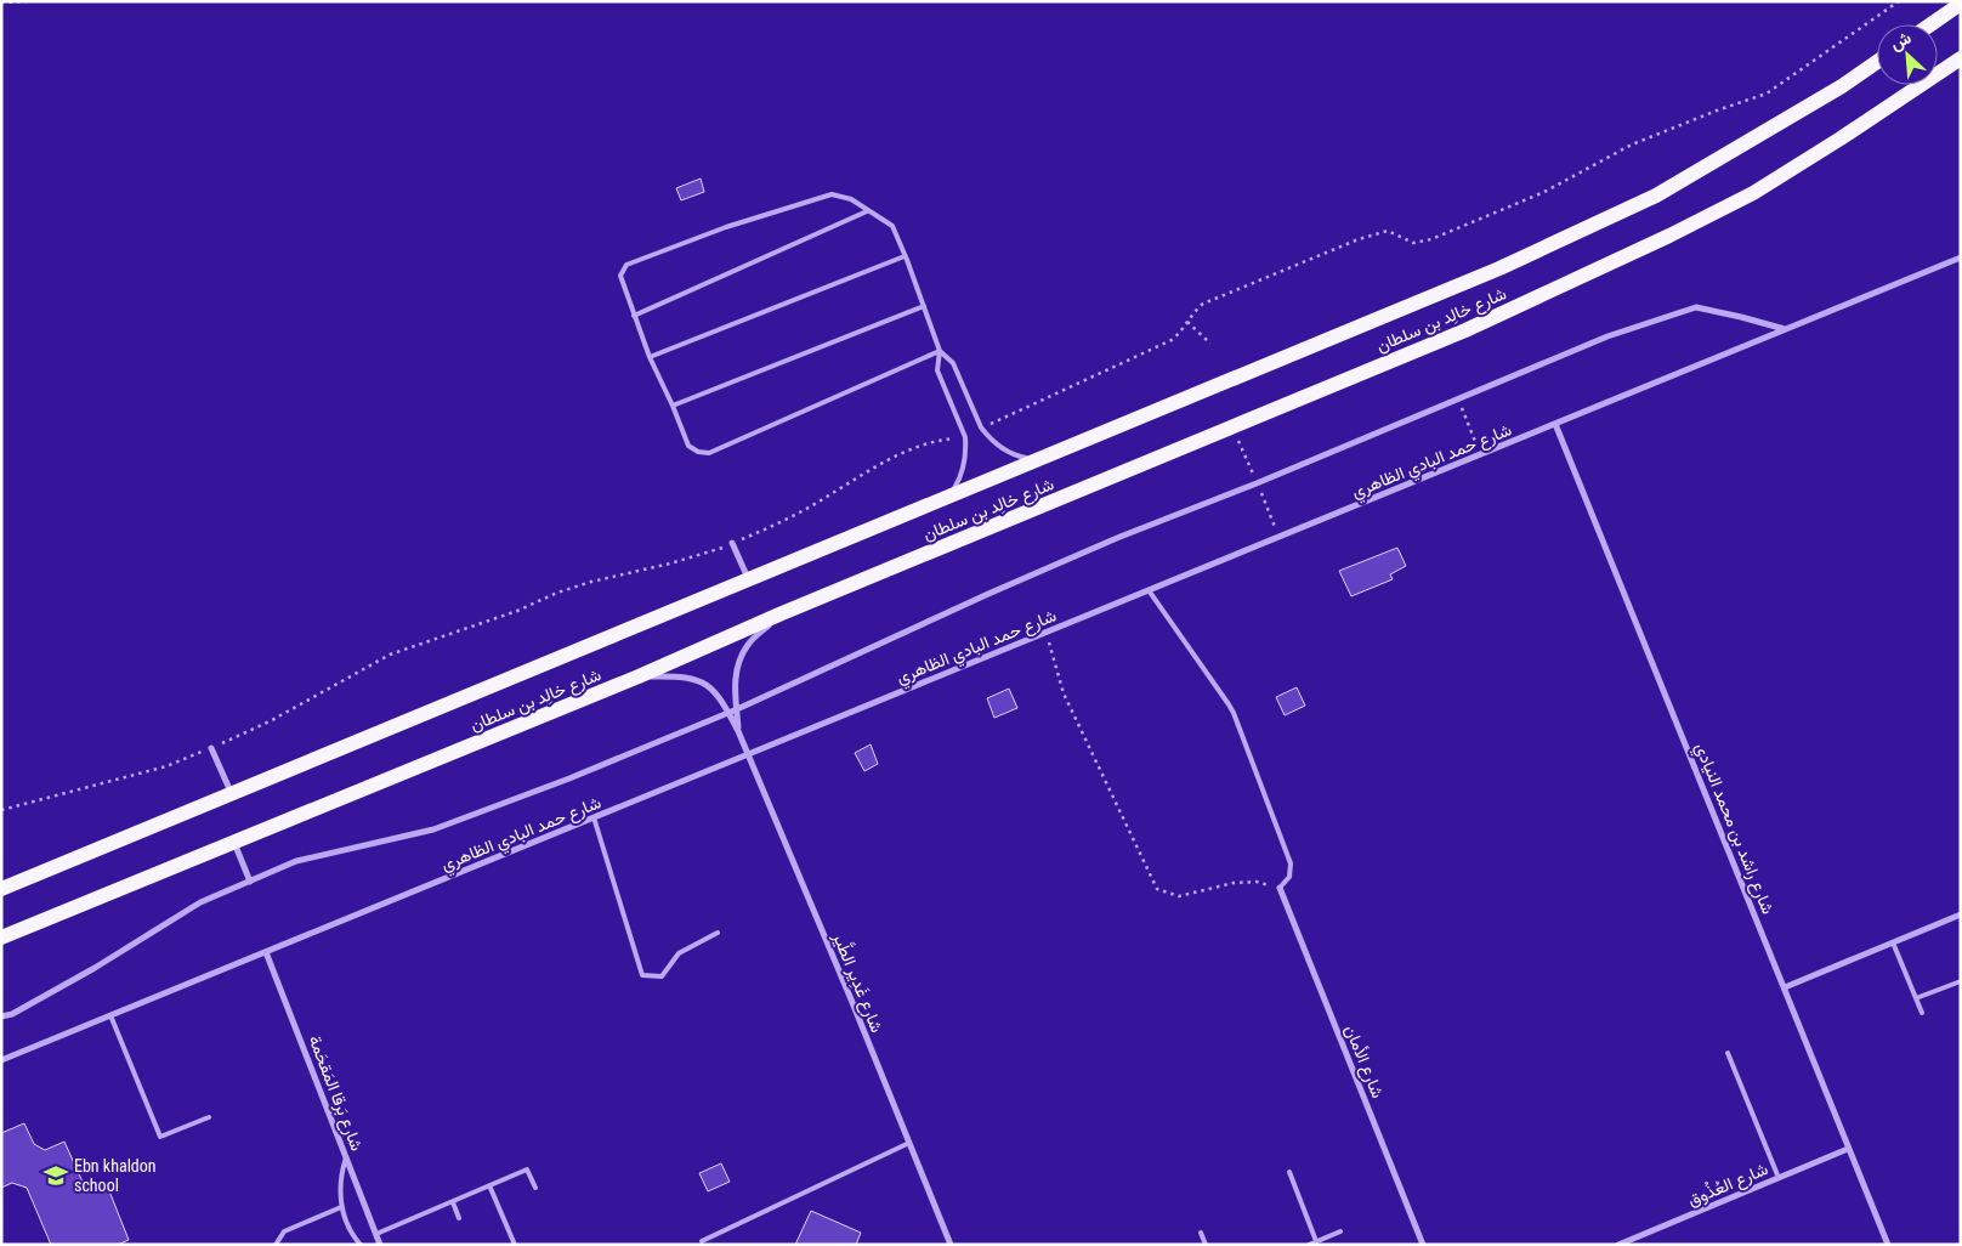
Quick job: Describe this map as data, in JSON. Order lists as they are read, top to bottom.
{
  "streets": {
    "main road": ["شارع خالِد بن سلطان"],
    "street": [
      "شارع حمد البادي الظاهري",
      "شارع راشد بن محمد النيادي",
      "شارع غَدِير الطَّير",
      "شارع الأمان",
      "شارع بَرقا المَقحَمة",
      "شارع العُذُوق"
    ]
  },
  "crossings": [
    ["شارع خالِد بن سلطان", "شارع غَدِير الطَّير"],
    ["شارع حمد البادي الظاهري", "شارع راشد بن محمد النيادي"],
    ["شارع حمد البادي الظاهري", "شارع غَدِير الطَّير"],
    ["شارع حمد البادي الظاهري", "شارع بَرقا المَقحَمة"],
    ["شارع راشد بن محمد النيادي", "شارع العُذُوق"]
  ],
  "places": {
    "school or university": ["Ebn khaldon school"]
  },
  "north": "top left"
}
